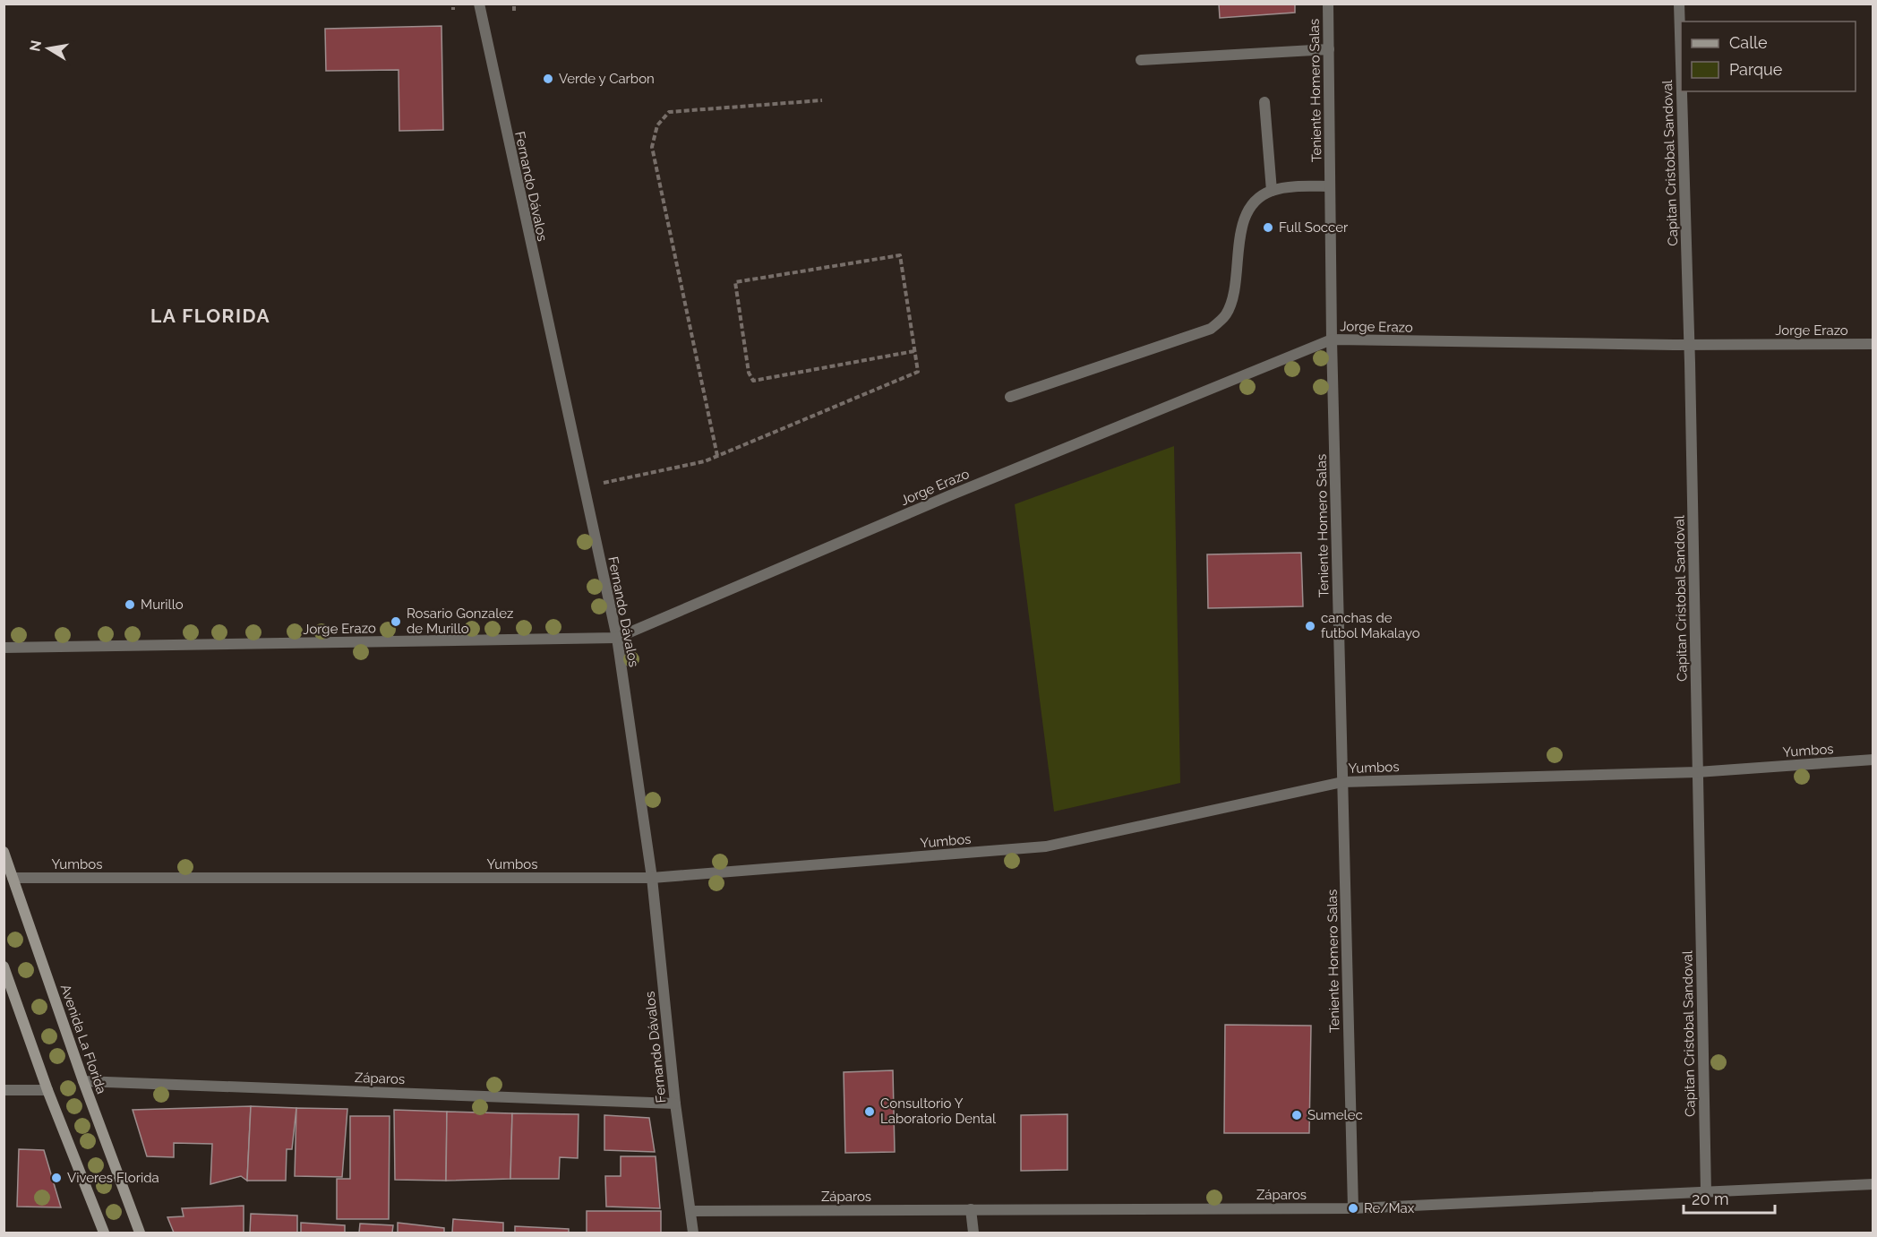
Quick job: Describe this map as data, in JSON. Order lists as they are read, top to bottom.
{
  "streets": {
    "main road": ["Avenida La Florida"],
    "street": [
      "Teniente Homero Salas",
      "Capitan Cristobal Sandoval",
      "Fernando Dávalos",
      "Jorge Erazo",
      "Yumbos",
      "Záparos"
    ]
  },
  "crossings": [
    ["Teniente Homero Salas", "Jorge Erazo"],
    ["Teniente Homero Salas", "Yumbos"],
    ["Teniente Homero Salas", "Záparos"],
    ["Capitan Cristobal Sandoval", "Jorge Erazo"],
    ["Capitan Cristobal Sandoval", "Yumbos"],
    ["Capitan Cristobal Sandoval", "Záparos"],
    ["Fernando Dávalos", "Jorge Erazo"],
    ["Fernando Dávalos", "Yumbos"],
    ["Fernando Dávalos", "Záparos"],
    ["Yumbos", "Avenida La Florida"],
    ["Avenida La Florida", "Záparos"]
  ],
  "districts": ["LA FLORIDA"],
  "places": [
    "Verde y Carbon",
    "Full Soccer",
    "Murillo",
    "Rosario Gonzalez de Murillo",
    "canchas de futbol Makalayo",
    "Consultorio Y Laboratorio Dental",
    "Sumelec",
    "Viveres Florida",
    "Re/Max"
  ],
  "legend": ["Calle", "Parque"],
  "scale_bar": "20 m",
  "north": "left"
}
